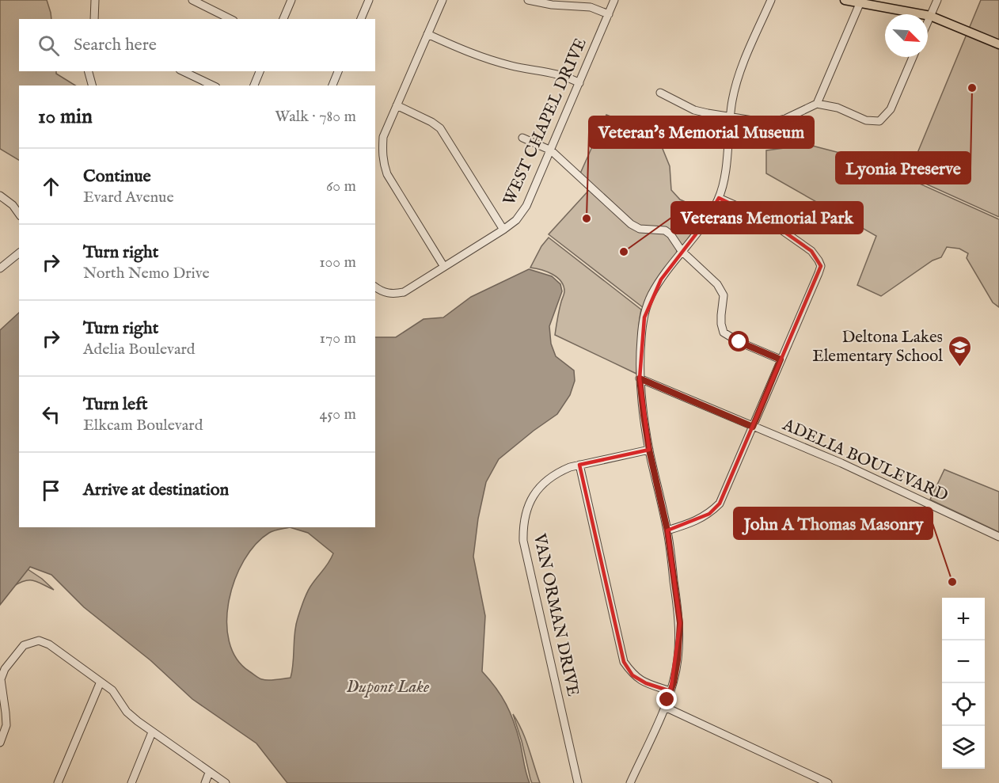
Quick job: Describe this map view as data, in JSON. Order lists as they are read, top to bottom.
{
  "streets": {
    "street": ["WEST CHAPEL DRIVE", "ADELIA BOULEVARD", "VAN ORMAN DRIVE"]
  },
  "water": ["Dupont Lake"],
  "places": {
    "other": [
      "Lyonia Preserve",
      "Veteran's Memorial Museum",
      "Veterans Memorial Park",
      "John A Thomas Masonry"
    ],
    "school or university": ["Deltona Lakes Elementary School"]
  },
  "north": "bottom right",
  "page": {
    "search": "Search here",
    "heading": ["10 min", "Walk · 780 m"],
    "list": [
      ["Continue", "Evard Avenue", "60 m"],
      ["Turn right", "North Nemo Drive", "100 m"],
      ["Turn right", "Adelia Boulevard", "170 m"],
      ["Turn left", "Elkcam Boulevard", "450 m"],
      "Arrive at destination"
    ],
    "map_buttons": ["+", "−"]
  }
}
